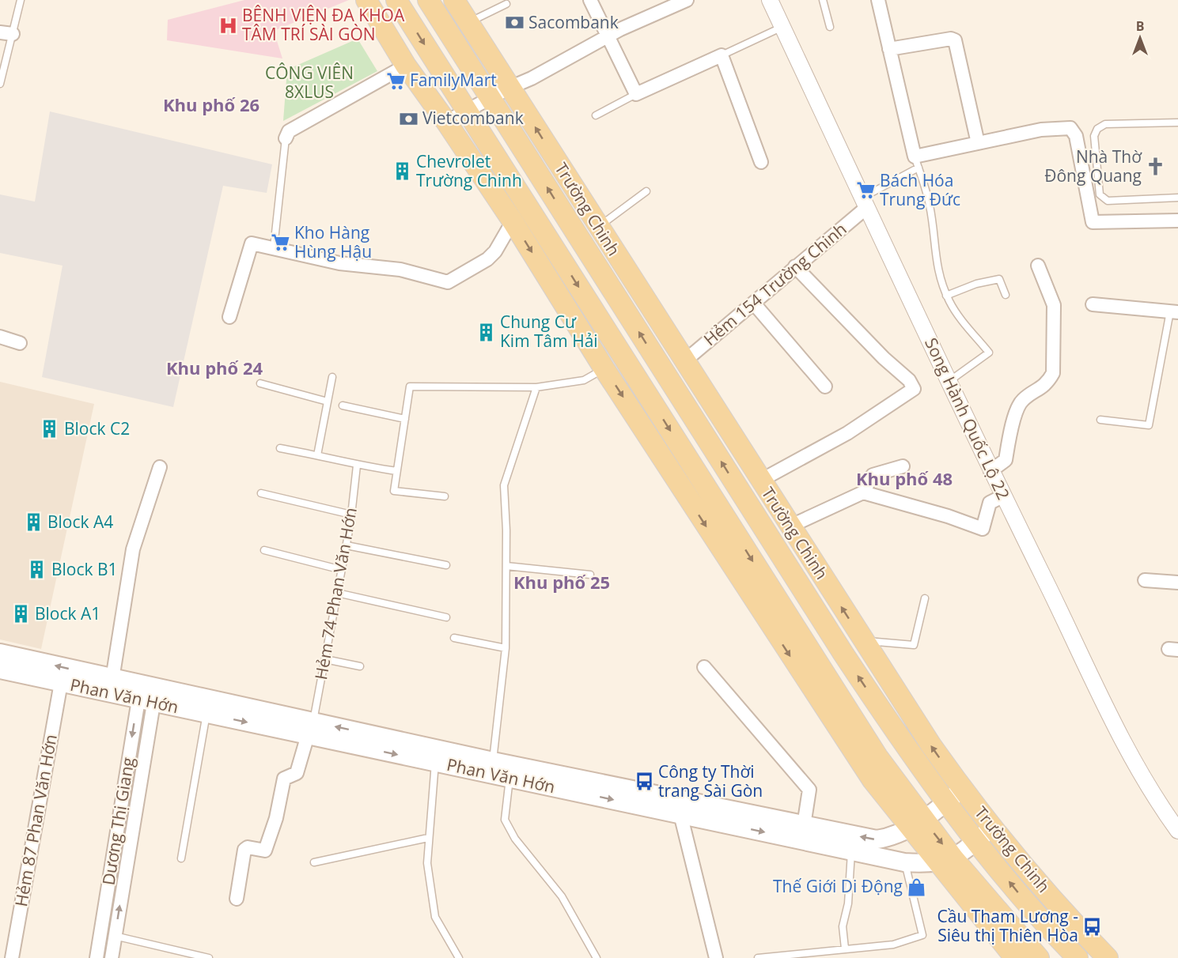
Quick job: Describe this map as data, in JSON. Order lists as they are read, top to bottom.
{
  "streets": {
    "main road": ["Trường Chinh", "Phan Văn Hớn"],
    "street": [
      "Hẻm 154 Trường Chinh",
      "Song Hành Quốc Lộ 22",
      "Hẻm 87 Phan Văn Hớn",
      "Dương Thị Giang"
    ],
    "lane": ["Hẻm 74 Phan Văn Hớn"]
  },
  "crossings": [
    ["Trường Chinh", "Hẻm 154 Trường Chinh"],
    ["Trường Chinh", "Phan Văn Hớn"],
    ["Hẻm 154 Trường Chinh", "Song Hành Quốc Lộ 22"],
    ["Hẻm 74 Phan Văn Hớn", "Phan Văn Hớn"],
    ["Phan Văn Hớn", "Hẻm 87 Phan Văn Hớn"],
    ["Phan Văn Hớn", "Dương Thị Giang"]
  ],
  "districts": [
    "Khu phố 26",
    "Khu phố 24",
    "Khu phố 48",
    "Khu phố 25"
  ],
  "parks": ["CÔNG VIÊN 8XLUS"],
  "places": {
    "bank": ["Sacombank", "Vietcombank"],
    "hospital": ["BỆNH VIỆN ĐA KHOA TÂM TRÍ SÀI GÒN"],
    "supermarket": ["FamilyMart", "Bách Hóa Trung Đức", "Kho Hàng Hùng Hậu"],
    "church": ["Nhà Thờ Đông Quang"],
    "building": [
      "Chevrolet Trường Chinh",
      "Chung Cư Kim Tâm Hải",
      "Block C2",
      "Block A4",
      "Block B1",
      "Block A1"
    ],
    "bus stop": ["Công ty Thời trang Sài Gòn", "Cầu Tham Lương - Siêu thị Thiên Hòa"],
    "shop": ["Thế Giới Di Động"]
  },
  "north": "top"
}
